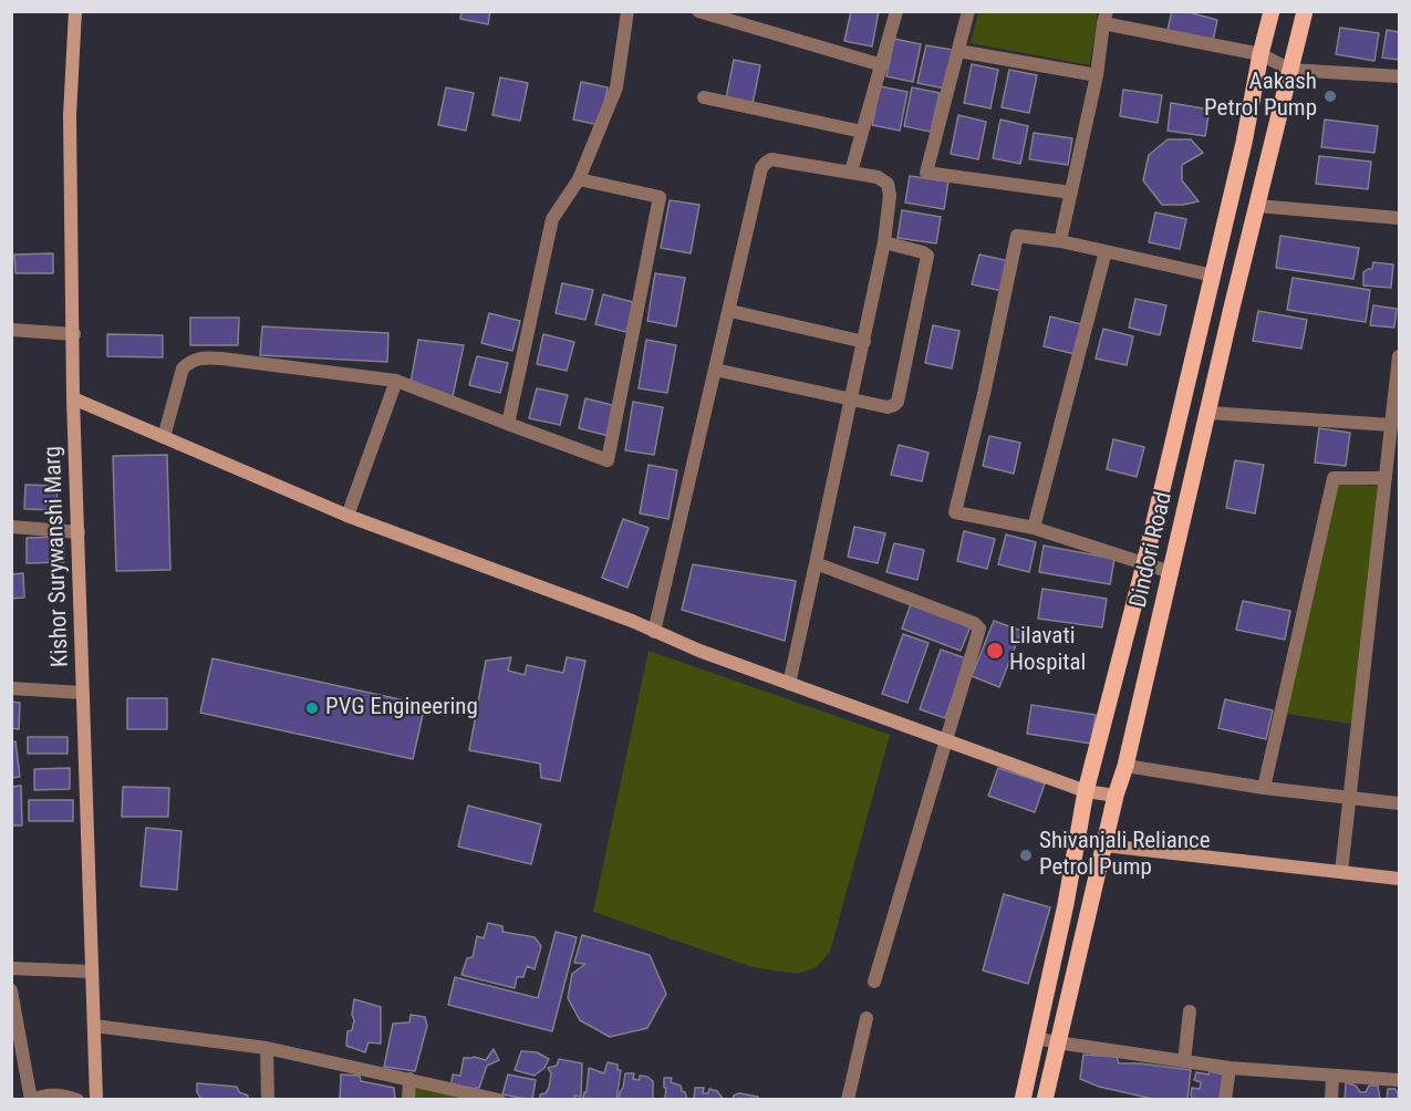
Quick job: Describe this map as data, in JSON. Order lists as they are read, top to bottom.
{
  "streets": {
    "main road": ["Dindori Road"],
    "street": ["Kishor Surywanshi Marg"]
  },
  "places": [
    "Aakash Petrol Pump",
    "Lilavati Hospital",
    "PVG Engineering",
    "Shivanjali Reliance Petrol Pump"
  ]
}
